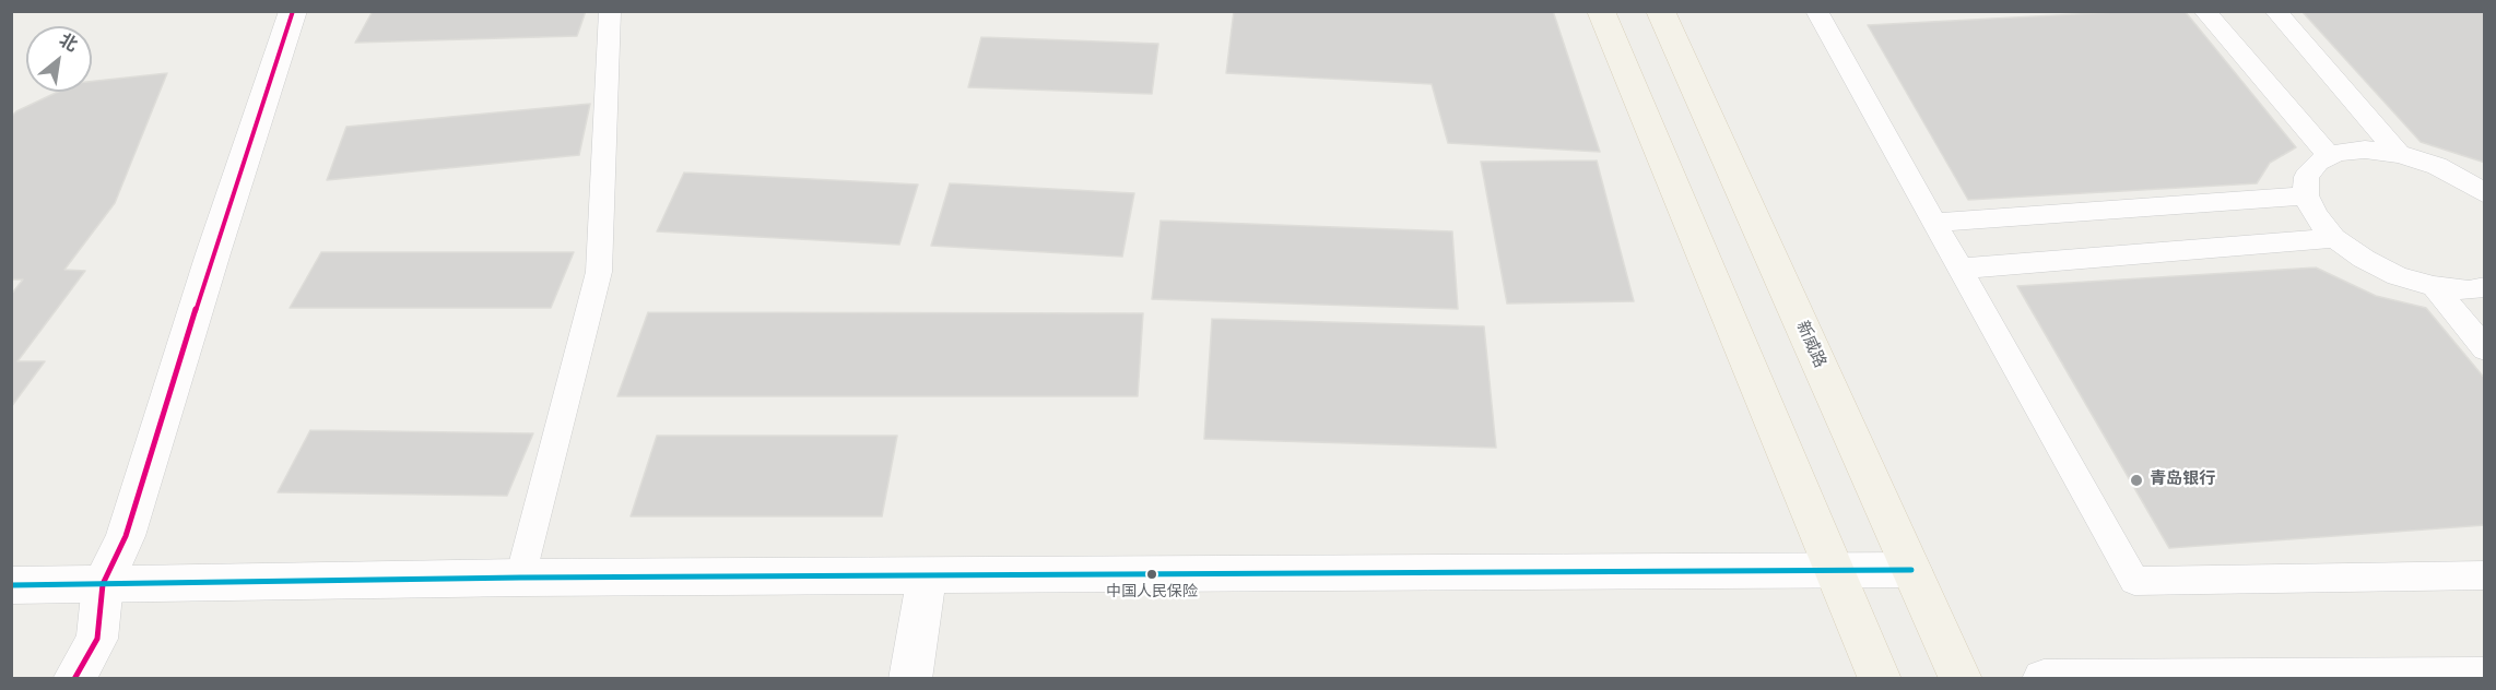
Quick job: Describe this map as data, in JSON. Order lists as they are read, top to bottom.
{
  "streets": {
    "main road": ["新威路"]
  },
  "places": ["青岛银行", "中国人民保险"],
  "north": "top right"
}
